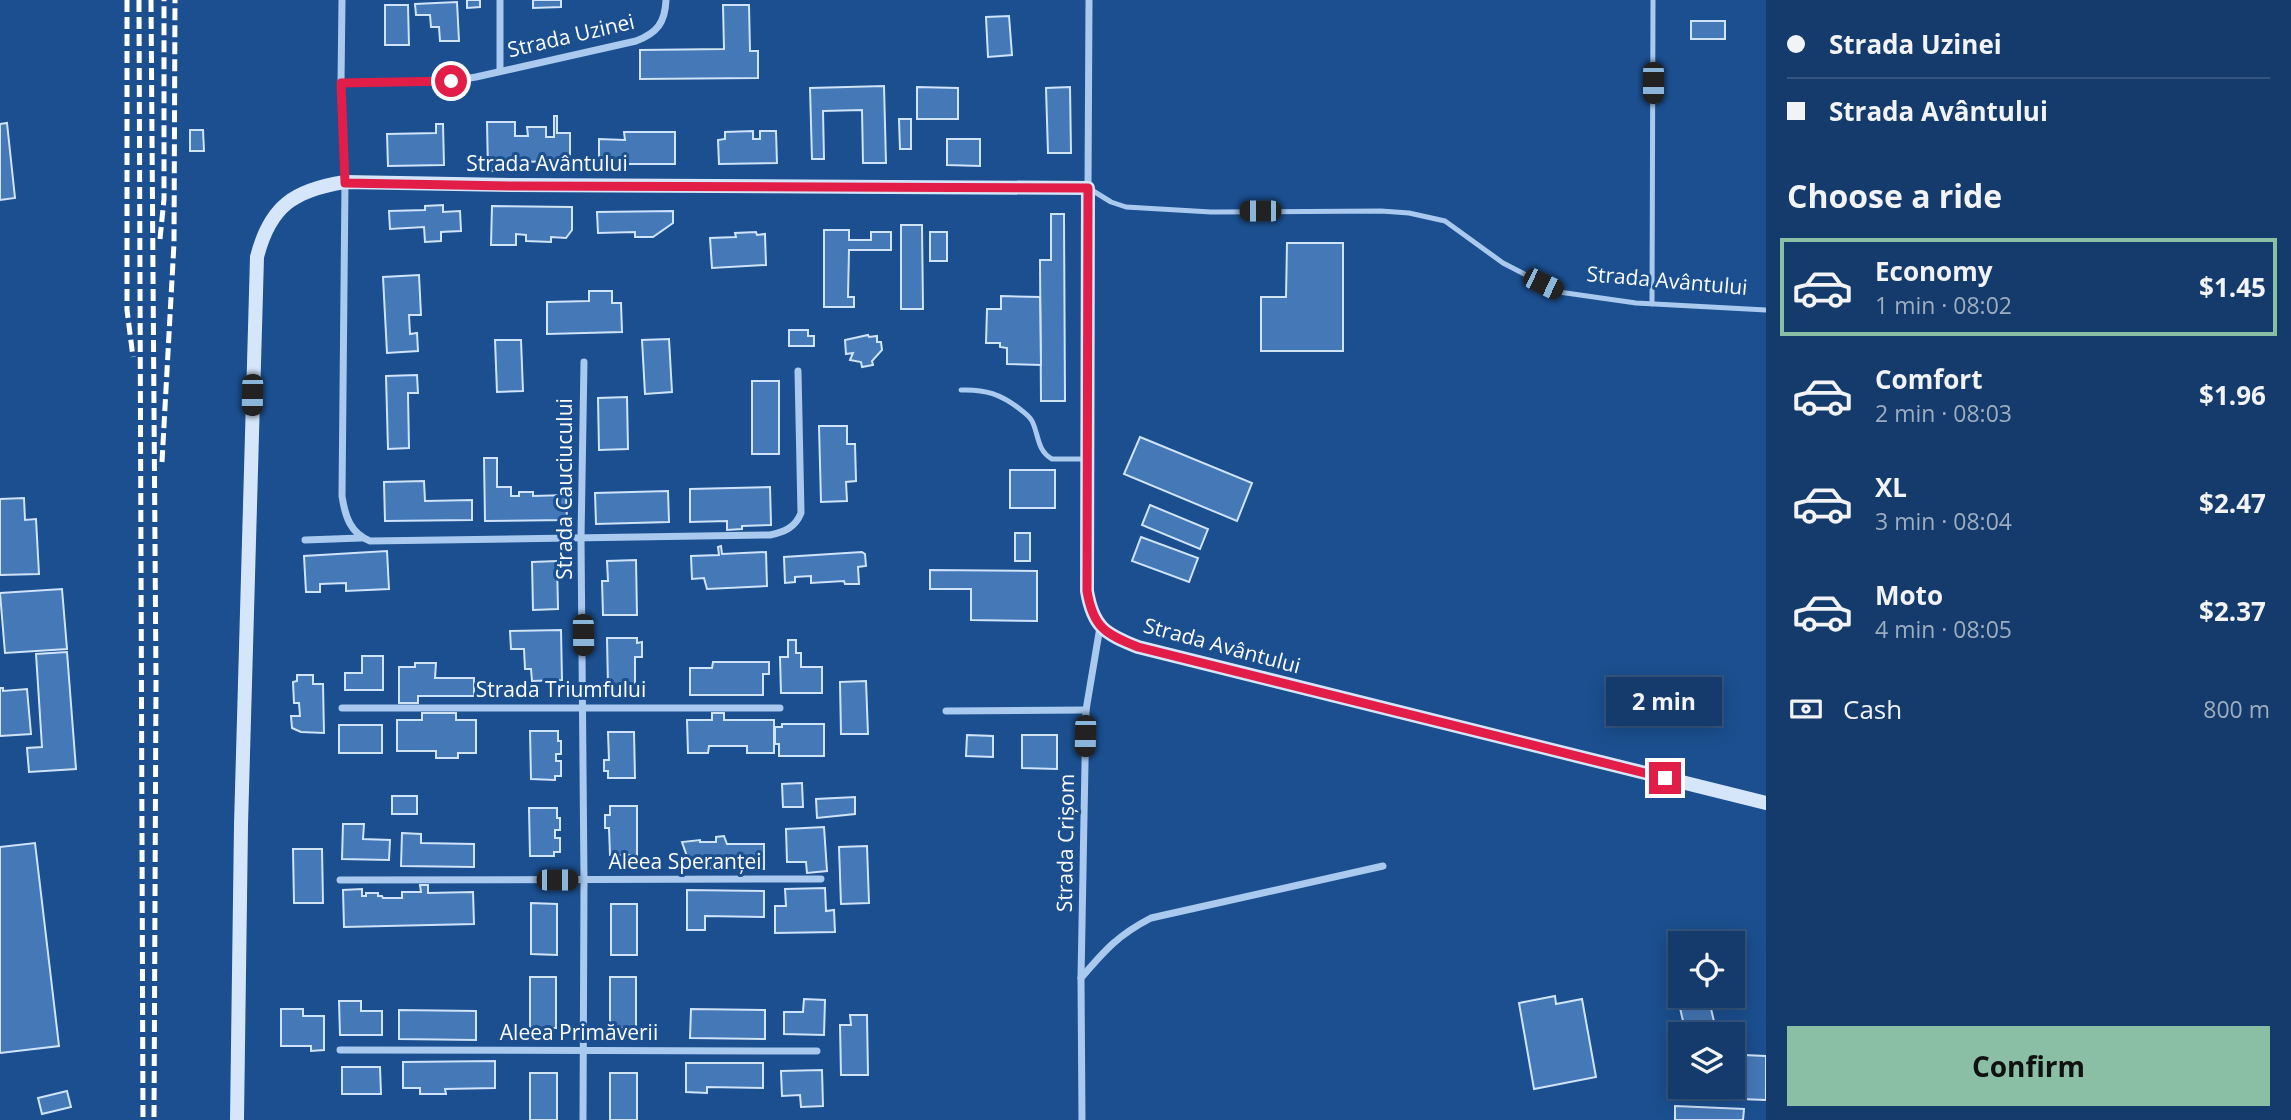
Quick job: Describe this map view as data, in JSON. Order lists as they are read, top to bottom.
{
  "streets": {
    "main road": ["Strada Avântului"],
    "street": [
      "Strada Uzinei",
      "Strada Cauciucului",
      "Strada Triumfului",
      "Strada Crișom",
      "Aleea Speranței",
      "Aleea Primăverii"
    ]
  },
  "crossings": [
    ["Strada Avântului", "Strada Crișom"],
    ["Strada Cauciucului", "Strada Triumfului"],
    ["Strada Cauciucului", "Aleea Speranței"],
    ["Strada Cauciucului", "Aleea Primăverii"]
  ],
  "page": {
    "banner": ["Strada Uzinei", "Strada Avântului"],
    "heading": "Choose a ride",
    "list": [
      {
        "name": "Economy",
        "note": "1 min · 08:02",
        "value": "$1.45"
      },
      {
        "name": "Comfort",
        "note": "2 min · 08:03",
        "value": "$1.96"
      },
      {
        "name": "XL",
        "note": "3 min · 08:04",
        "value": "$2.47"
      },
      {
        "name": "Moto",
        "note": "4 min · 08:05",
        "value": "$2.37"
      }
    ],
    "pay": ["Cash", "800 m"],
    "bubble": "2 min",
    "buttons": "Confirm"
  }
}
